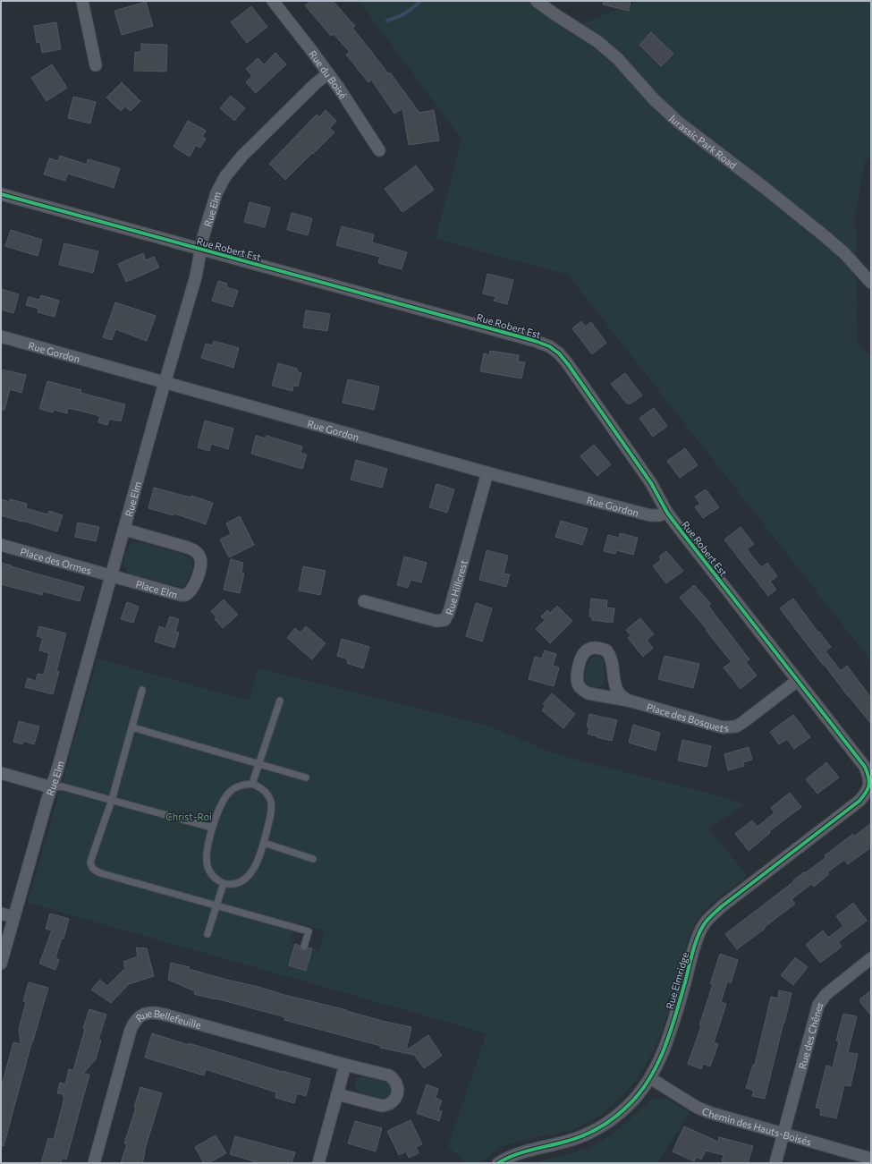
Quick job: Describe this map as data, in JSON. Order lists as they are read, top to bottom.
{
  "streets": {
    "street": [
      "Rue du Boisé",
      "Jurassic Park Road",
      "Rue Elm",
      "Rue Robert Est",
      "Rue Gordon",
      "Place des Ormes",
      "Rue Hillcrest",
      "Place Elm",
      "Place des Bosquets",
      "Rue Elmridge",
      "Rue Bellefeuille",
      "Rue des Chênes",
      "Chemin des Hauts-Boisés"
    ]
  },
  "crossings": [
    ["Rue du Boisé", "Rue Elm"],
    ["Rue Elm", "Rue Robert Est"],
    ["Rue Elm", "Rue Gordon"],
    ["Rue Elm", "Place des Ormes"],
    ["Rue Elm", "Place Elm"],
    ["Rue Robert Est", "Rue Gordon"],
    ["Rue Robert Est", "Place des Bosquets"],
    ["Rue Robert Est", "Rue Elmridge"],
    ["Rue Gordon", "Rue Hillcrest"],
    ["Place des Ormes", "Place Elm"],
    ["Rue Elmridge", "Chemin des Hauts-Boisés"],
    ["Rue des Chênes", "Chemin des Hauts-Boisés"]
  ],
  "parks": ["Christ-Roi"]
}
